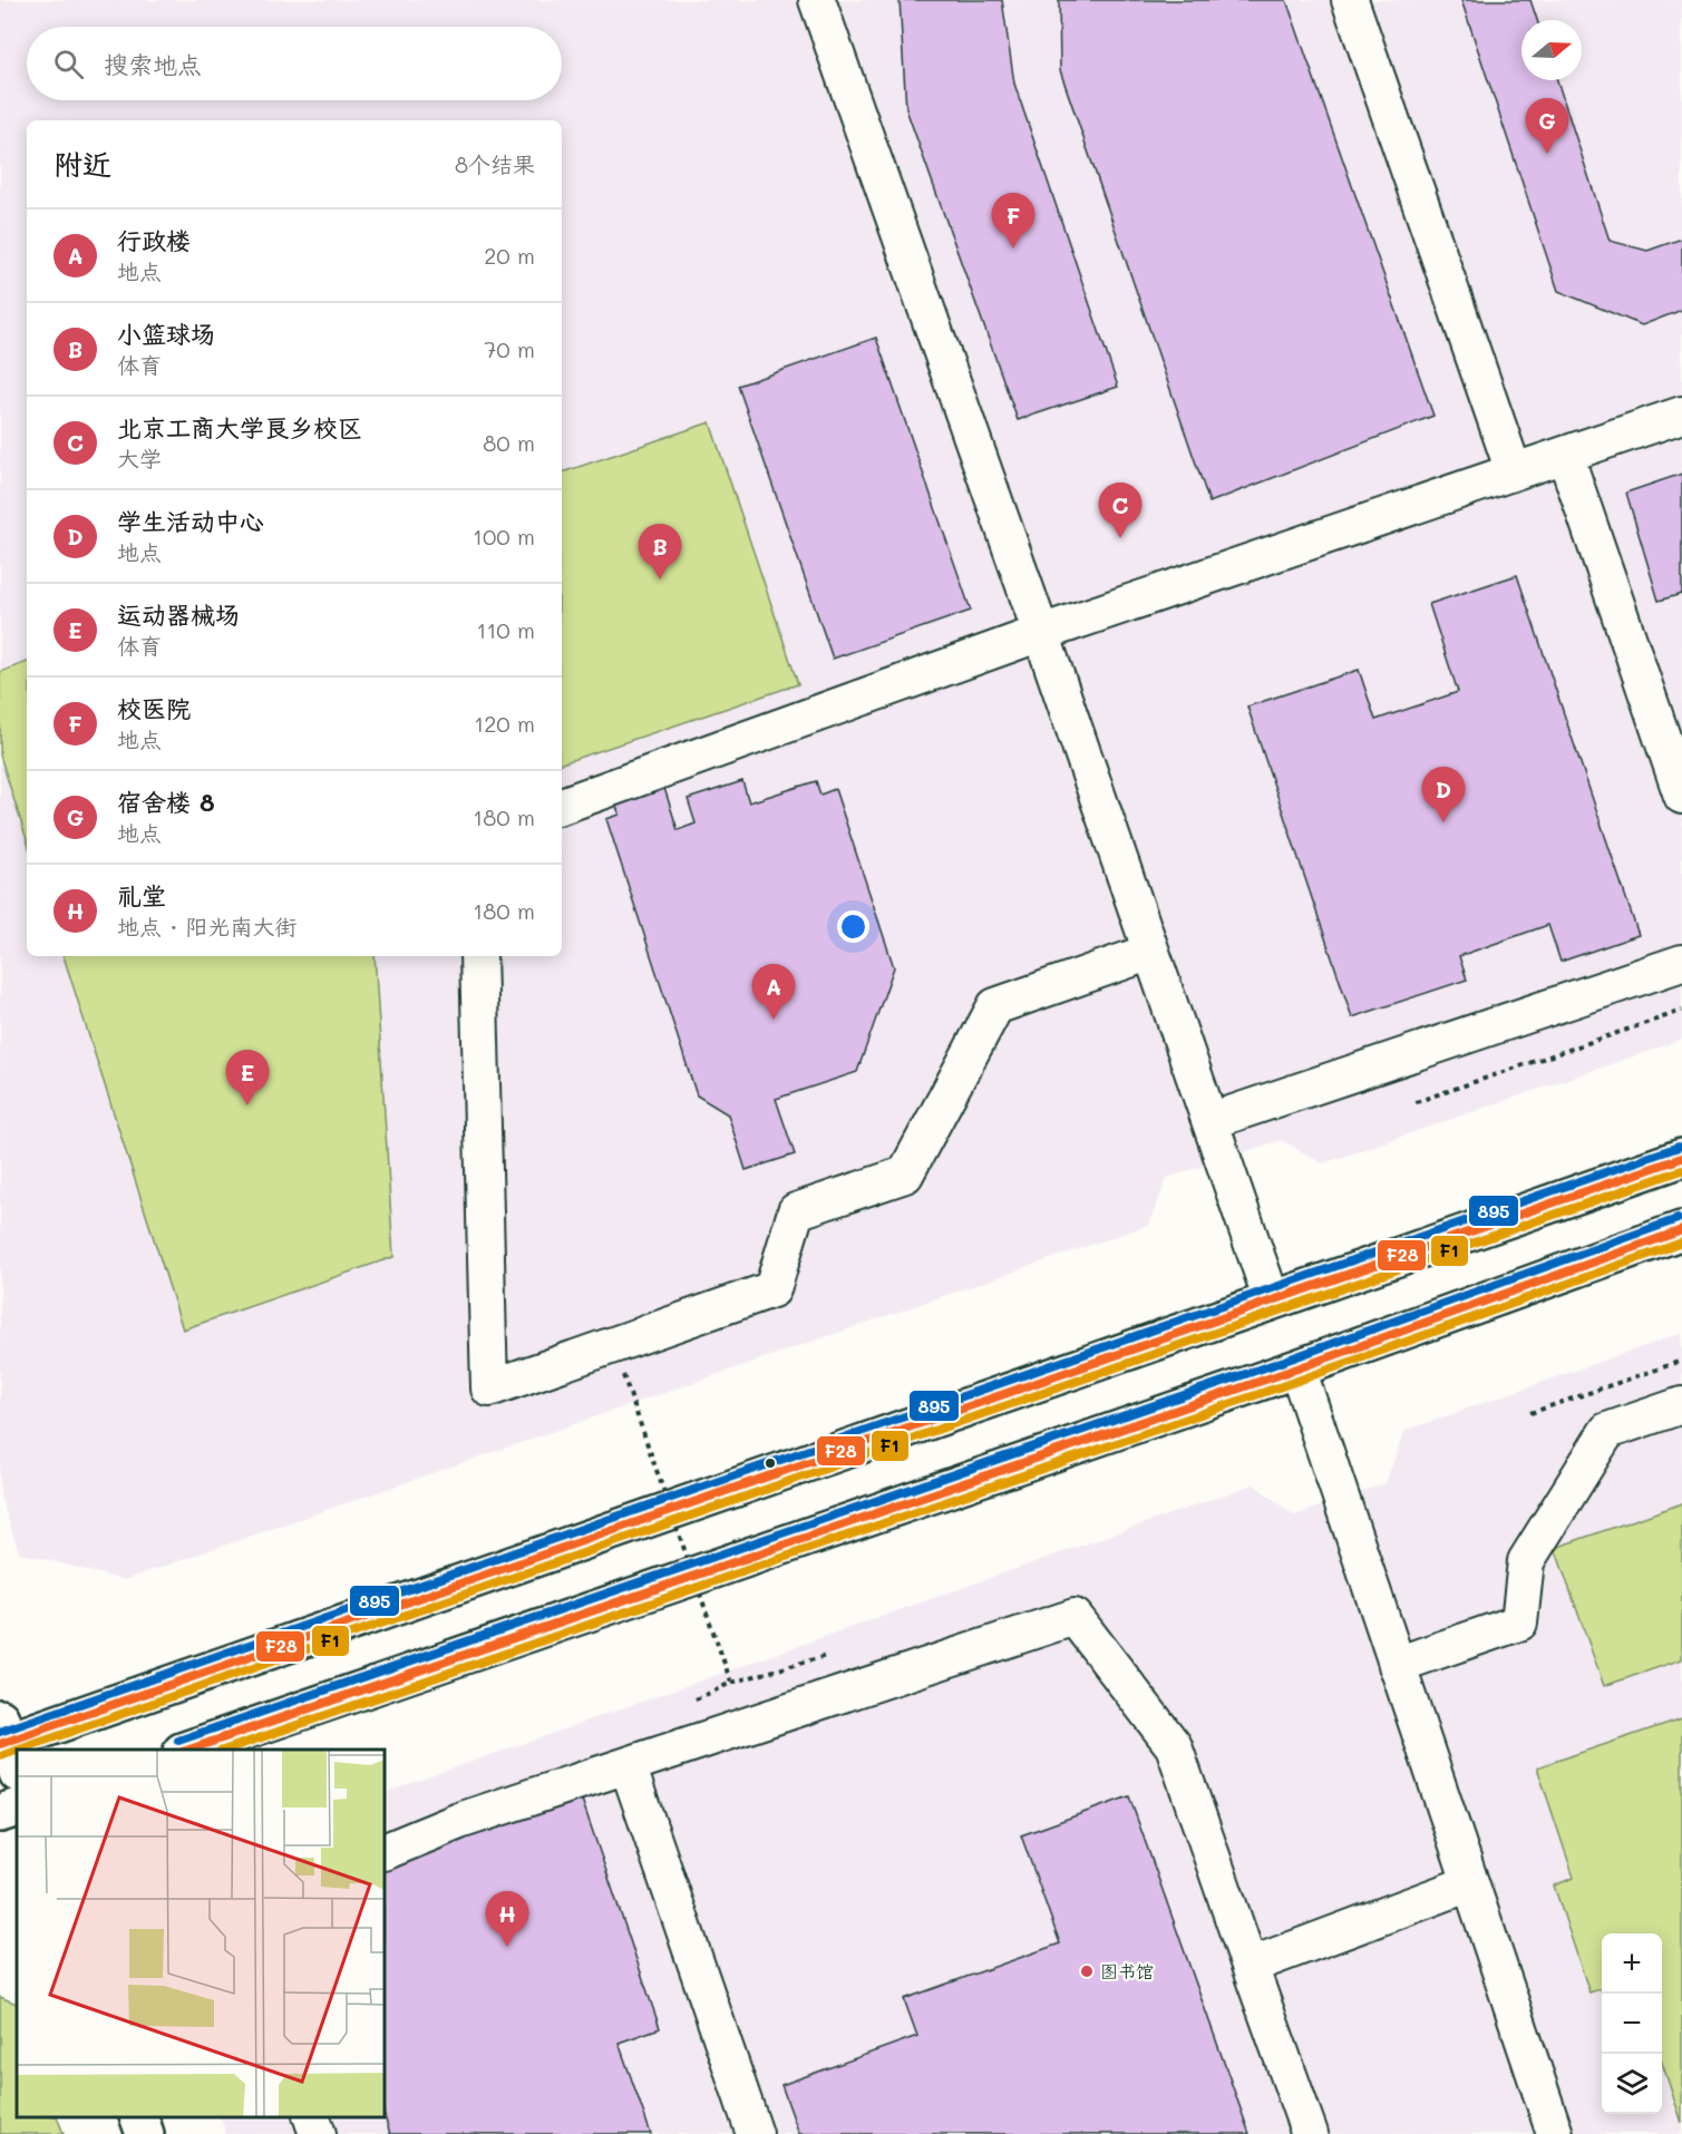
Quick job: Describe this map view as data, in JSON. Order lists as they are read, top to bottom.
{
  "places": ["图书馆"],
  "lines": ["transit line 895", "transit line F28", "transit line F1"],
  "north": "right",
  "page": {
    "search": "搜索地点",
    "pins": [
      "G",
      "F",
      "C",
      "B",
      "D",
      "A",
      "E",
      "H"
    ],
    "heading": ["附近", "8个结果"],
    "list": [
      {
        "mark": "A",
        "name": "行政楼",
        "note": "地点",
        "value": "20 m"
      },
      {
        "mark": "B",
        "name": "小篮球场",
        "note": "体育",
        "value": "70 m"
      },
      {
        "mark": "C",
        "name": "北京工商大学良乡校区",
        "note": "大学",
        "value": "80 m"
      },
      {
        "mark": "D",
        "name": "学生活动中心",
        "note": "地点",
        "value": "100 m"
      },
      {
        "mark": "E",
        "name": "运动器械场",
        "note": "体育",
        "value": "110 m"
      },
      {
        "mark": "F",
        "name": "校医院",
        "note": "地点",
        "value": "120 m"
      },
      {
        "mark": "G",
        "name": "宿舍楼 8",
        "note": "地点",
        "value": "180 m"
      },
      {
        "mark": "H",
        "name": "礼堂",
        "note": "地点 · 阳光南大街",
        "value": "180 m"
      }
    ],
    "map_buttons": ["+", "−"]
  }
}
